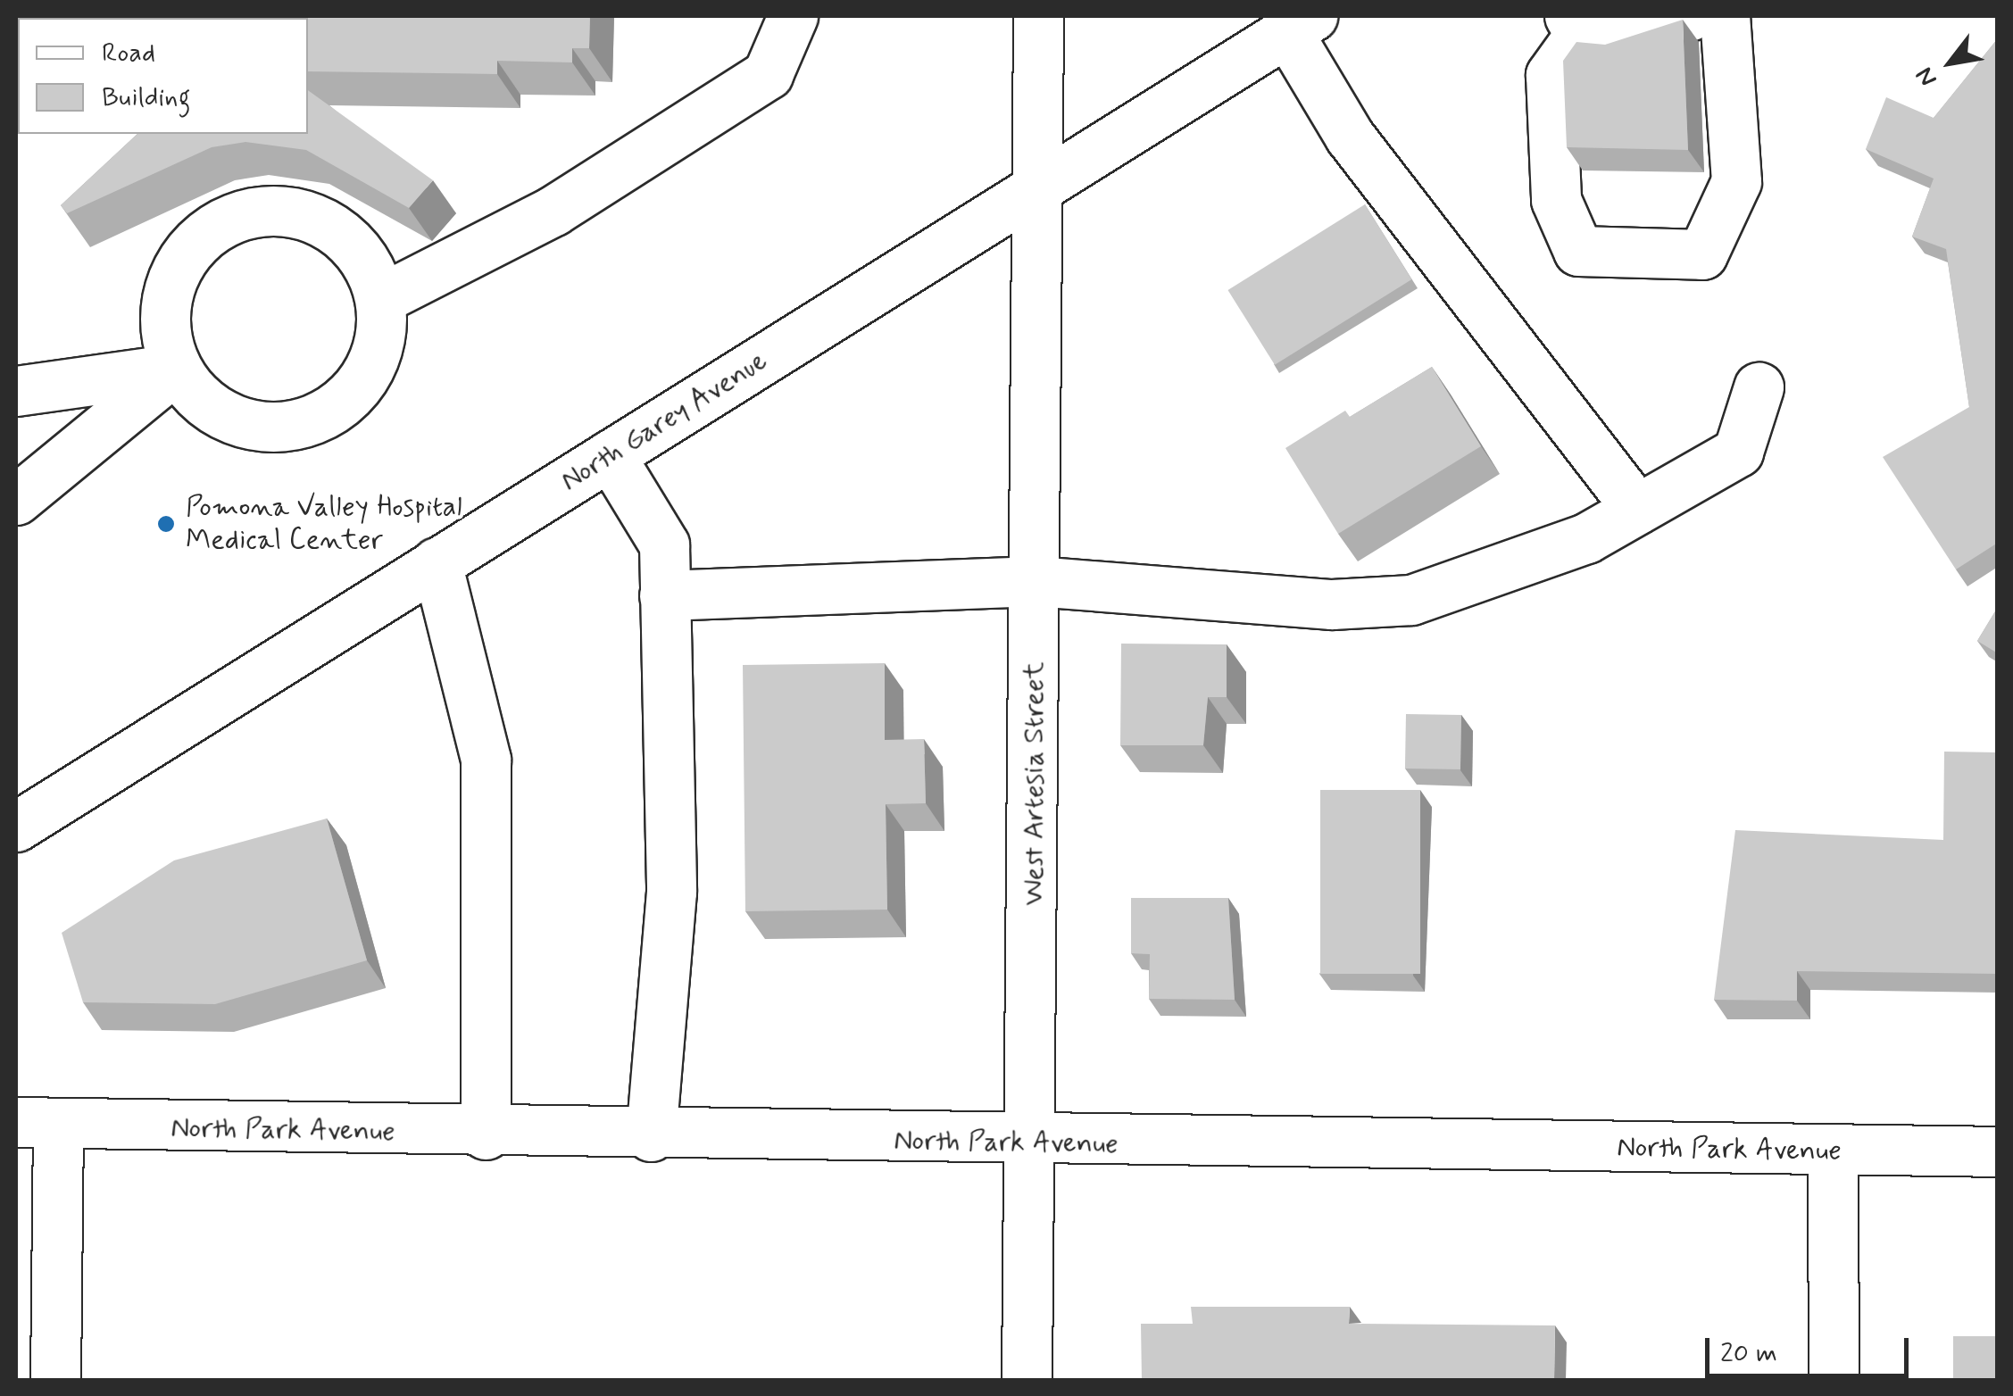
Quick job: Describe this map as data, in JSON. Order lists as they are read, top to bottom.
{
  "streets": {
    "street": ["North Garey Avenue", "West Artesia Street", "North Park Avenue"]
  },
  "crossings": [
    ["North Garey Avenue", "West Artesia Street"],
    ["West Artesia Street", "North Park Avenue"]
  ],
  "places": ["Pomona Valley Hospital Medical Center"],
  "legend": ["Road", "Building"],
  "scale_bar": "20 m",
  "north": "bottom left"
}
